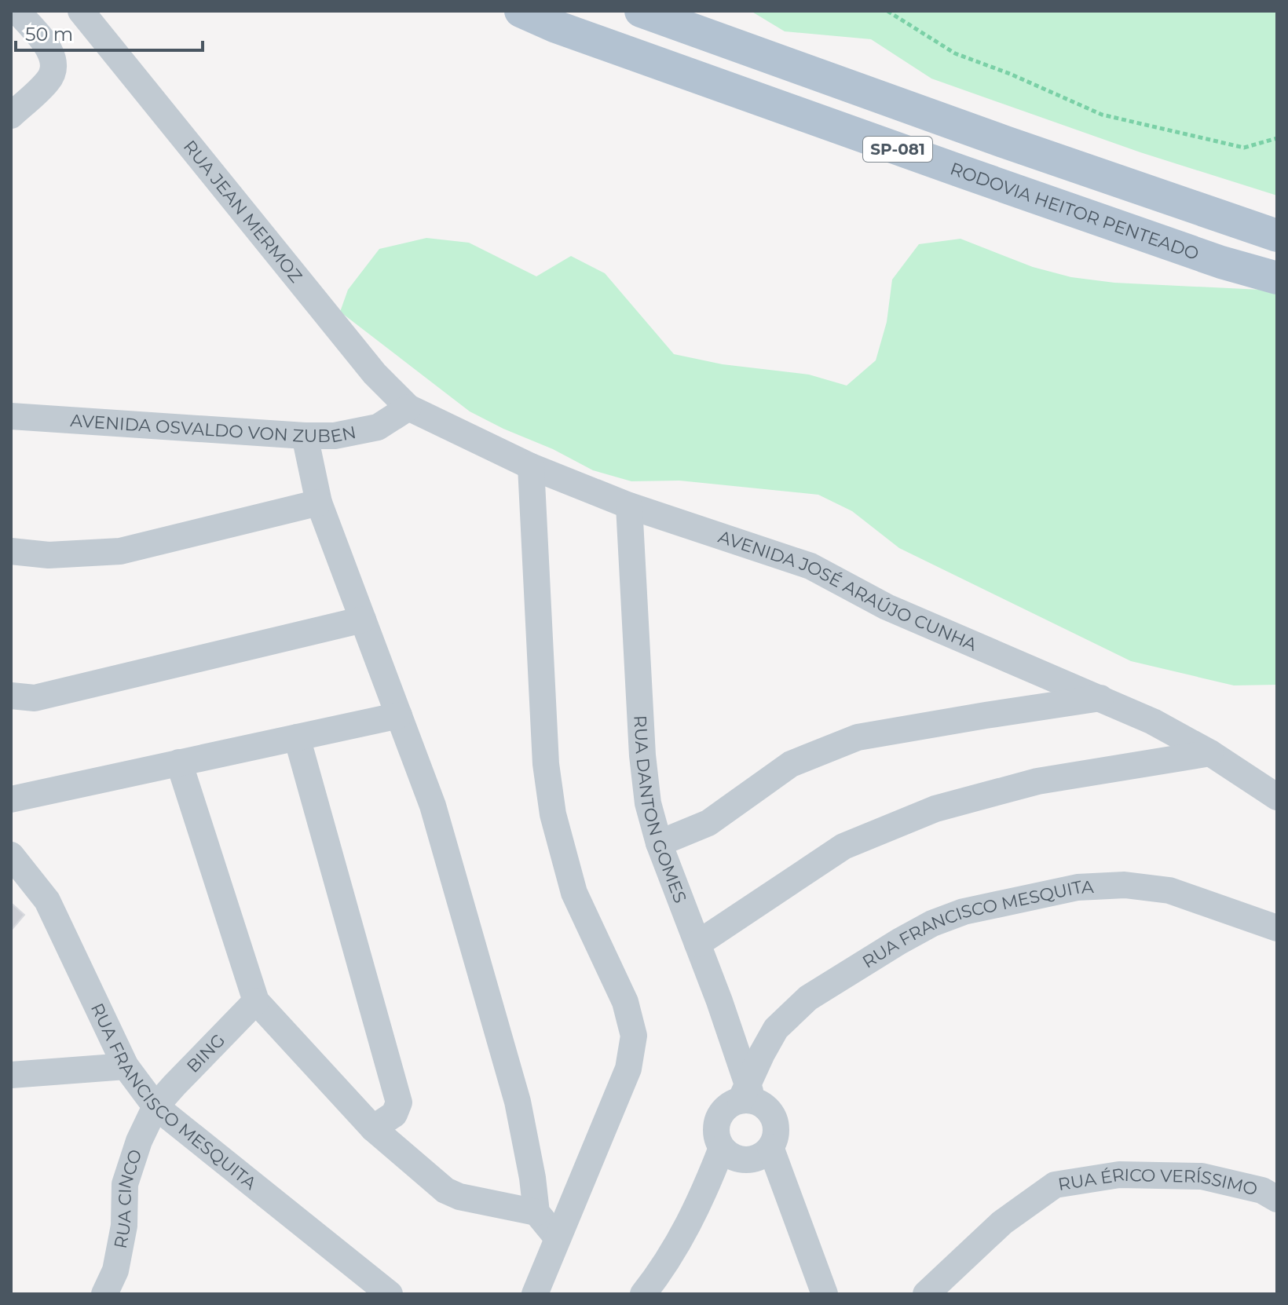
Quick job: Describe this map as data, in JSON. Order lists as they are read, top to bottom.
{
  "streets": {
    "main road": ["SP-081", "RODOVIA HEITOR PENTEADO"],
    "street": [
      "RUA JEAN MERMOZ",
      "AVENIDA OSVALDO VON ZUBEN",
      "AVENIDA JOSÉ ARAÚJO CUNHA",
      "RUA DANTON GOMES",
      "RUA FRANCISCO MESQUITA",
      "BING",
      "RUA ÉRICO VERÍSSIMO",
      "RUA CINCO"
    ]
  },
  "crossings": [
    ["RUA JEAN MERMOZ", "AVENIDA OSVALDO VON ZUBEN"],
    ["RUA JEAN MERMOZ", "AVENIDA JOSÉ ARAÚJO CUNHA"],
    ["AVENIDA OSVALDO VON ZUBEN", "AVENIDA JOSÉ ARAÚJO CUNHA"],
    ["AVENIDA JOSÉ ARAÚJO CUNHA", "RUA DANTON GOMES"],
    ["RUA DANTON GOMES", "RUA FRANCISCO MESQUITA"],
    ["RUA FRANCISCO MESQUITA", "BING"],
    ["RUA FRANCISCO MESQUITA", "RUA CINCO"],
    ["BING", "RUA CINCO"]
  ],
  "scale_bar": "50 m"
}
